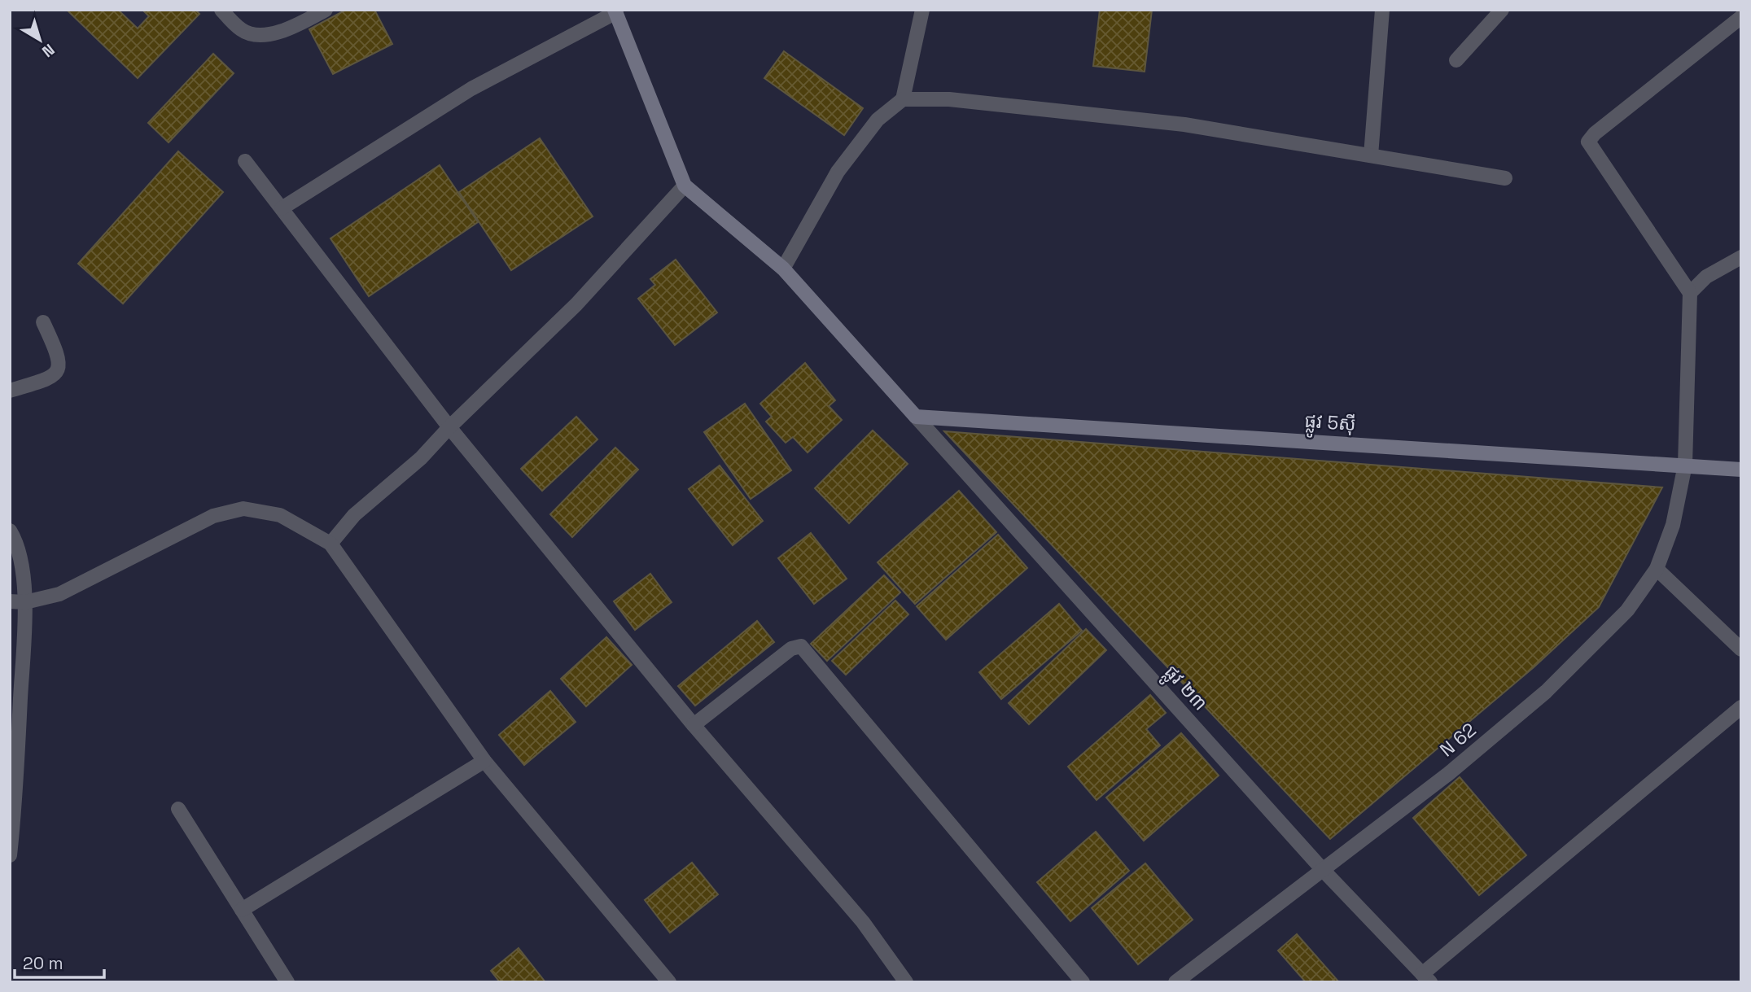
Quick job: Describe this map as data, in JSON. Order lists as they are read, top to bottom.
{
  "streets": {
    "street": ["ផ្លូវ 5ស៊ី", "ផ្លូវ ២៣", "N 62"]
  },
  "crossings": [
    ["ផ្លូវ 5ស៊ី", "ផ្លូវ ២៣"],
    ["ផ្លូវ 5ស៊ី", "N 62"],
    ["ផ្លូវ ២៣", "N 62"]
  ],
  "scale_bar": "20 m",
  "north": "bottom right"
}
